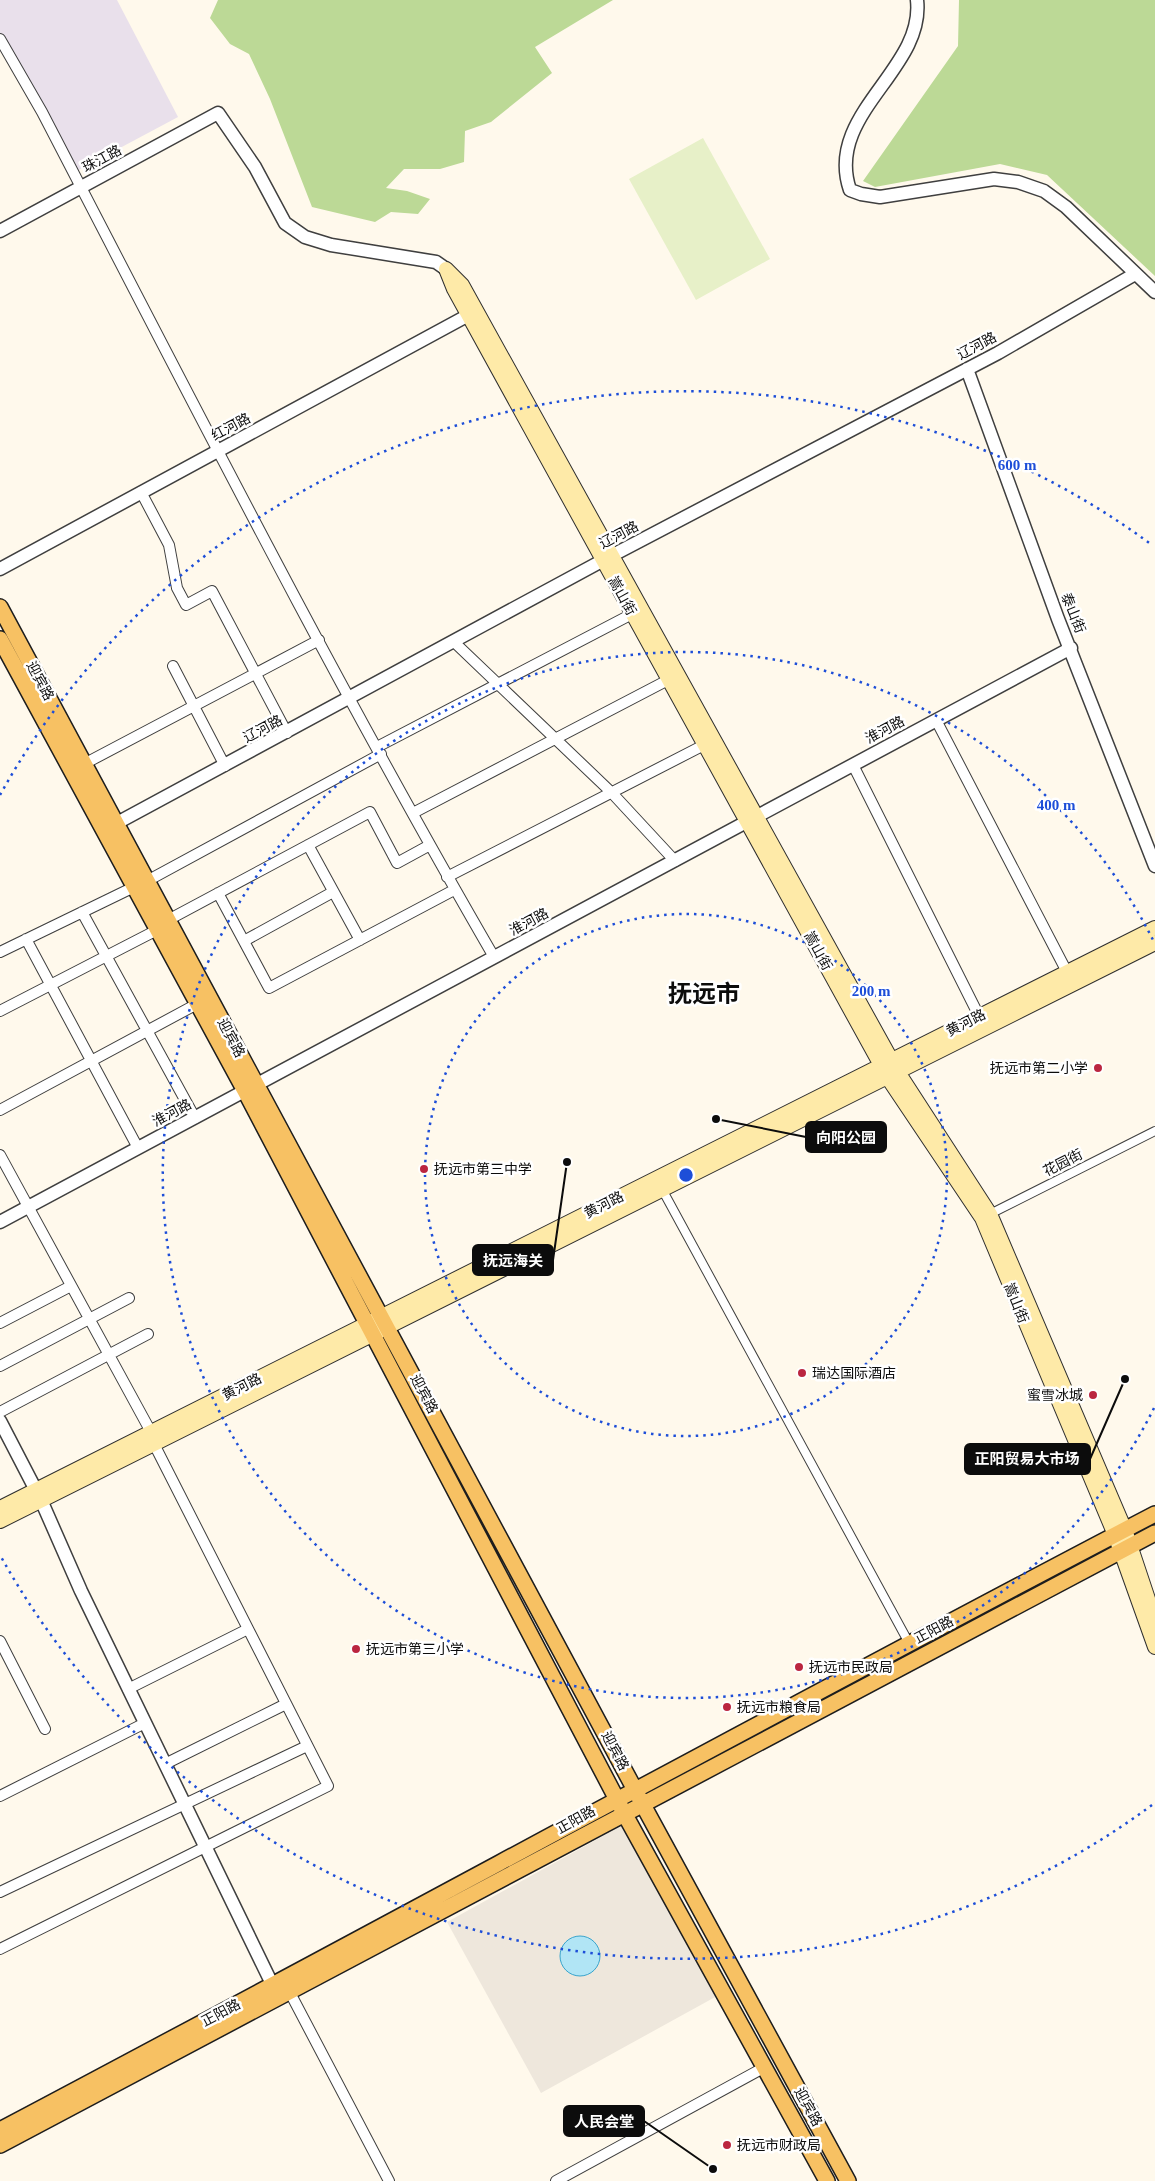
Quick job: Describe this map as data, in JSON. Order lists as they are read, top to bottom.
{
  "streets": {
    "main road": [
      "嵩山街",
      "迎宾路",
      "黄河路",
      "正阳路"
    ],
    "street": [
      "珠江路",
      "辽河路",
      "红河路",
      "泰山街",
      "淮河路",
      "花园街"
    ]
  },
  "crossings": [
    ["珠江路", "嵩山街"],
    ["辽河路", "嵩山街"],
    ["辽河路", "泰山街"],
    ["辽河路", "迎宾路"],
    ["红河路", "嵩山街"],
    ["嵩山街", "淮河路"],
    ["嵩山街", "黄河路"],
    ["嵩山街", "花园街"],
    ["嵩山街", "正阳路"],
    ["泰山街", "淮河路"],
    ["迎宾路", "淮河路"],
    ["迎宾路", "黄河路"],
    ["迎宾路", "正阳路"]
  ],
  "districts": ["抚远市"],
  "places": [
    "抚远市第二小学",
    "向阳公园",
    "抚远海关",
    "抚远市第三中学",
    "瑞达国际酒店",
    "正阳贸易大市场",
    "蜜雪冰城",
    "抚远市第三小学",
    "抚远市民政局",
    "抚远市粮食局",
    "抚远市财政局",
    "人民会堂"
  ],
  "rings": ["600 m", "400 m", "200 m"]
}
